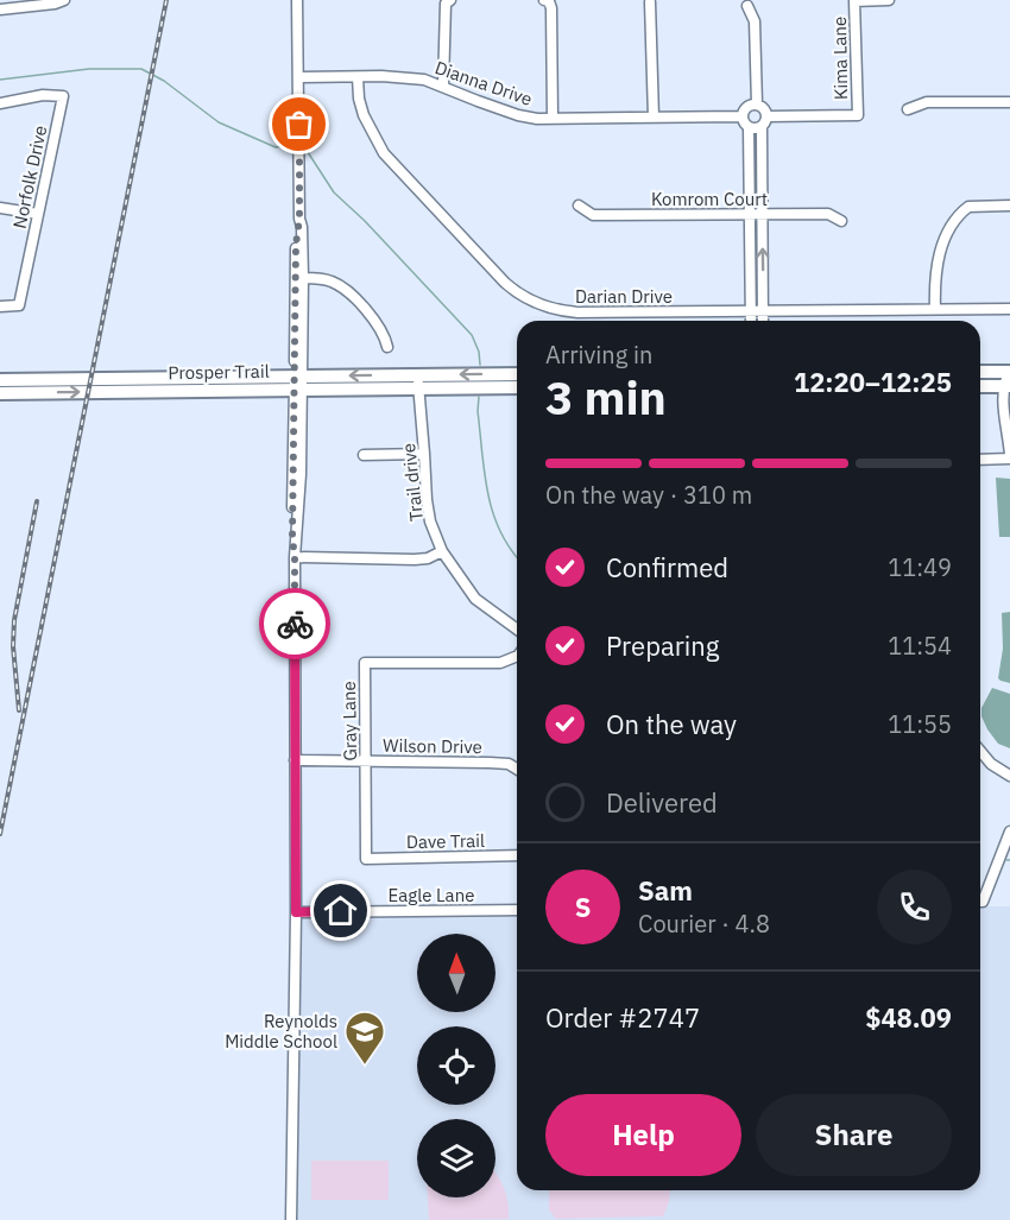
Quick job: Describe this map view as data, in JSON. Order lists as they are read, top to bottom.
{
  "streets": {
    "main road": ["Prosper Trail"],
    "street": [
      "Kima Lane",
      "Dianna Drive",
      "Norfolk Drive",
      "Komrom Court",
      "Darian Drive",
      "Trail drive",
      "Gray Lane",
      "Wilson Drive",
      "Dave Trail",
      "Eagle Lane"
    ]
  },
  "crossings": [
    ["Kima Lane", "Dianna Drive"],
    ["Dianna Drive", "Darian Drive"],
    ["Prosper Trail", "Trail drive"],
    ["Gray Lane", "Wilson Drive"],
    ["Gray Lane", "Dave Trail"]
  ],
  "places": {
    "school or university": ["Reynolds Middle School"]
  },
  "north": "top",
  "page": {
    "heading": ["3 min", "Arriving in", "12:20–12:25"],
    "panel": [
      "Sam",
      "Courier · 4.8",
      "Order #2747",
      "$48.09"
    ],
    "bar": "On the way · 310 m",
    "list": [
      ["Confirmed", "11:49"],
      ["Preparing", "11:54"],
      ["On the way", "11:55"],
      "Delivered"
    ],
    "round": "S",
    "buttons": ["Help", "Share"]
  }
}
